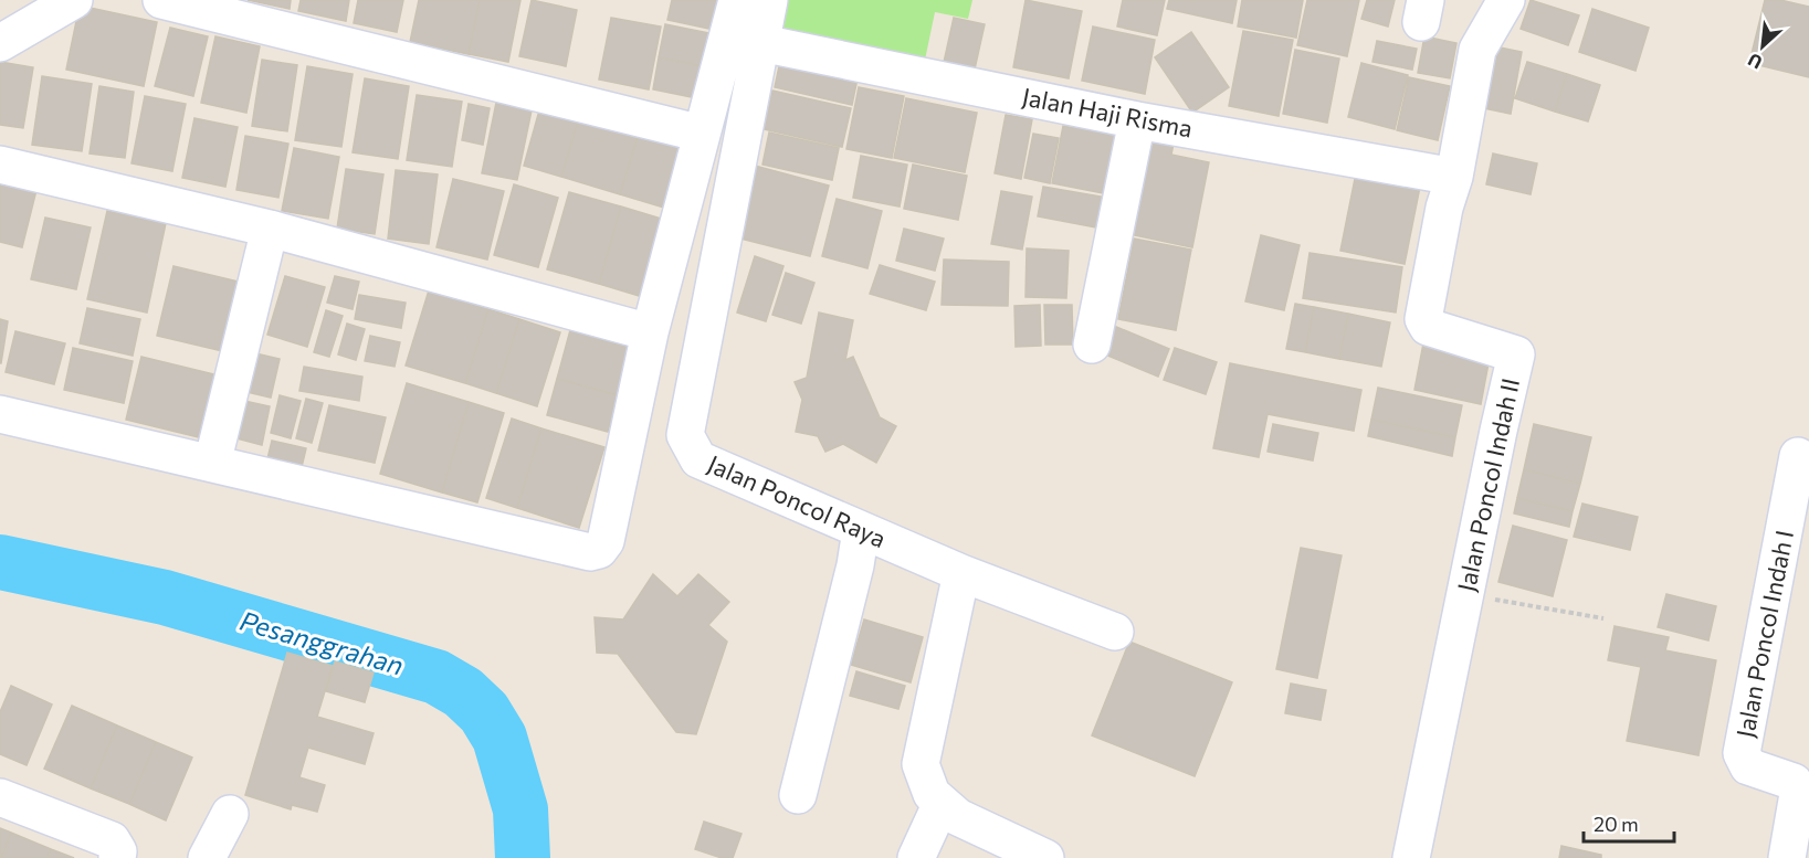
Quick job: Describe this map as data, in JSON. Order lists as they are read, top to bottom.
{
  "streets": {
    "street": [
      "Jalan Haji Risma",
      "Jalan Poncol Indah II",
      "Jalan Poncol Raya",
      "Jalan Poncol Indah I"
    ]
  },
  "crossings": [
    ["Jalan Haji Risma", "Jalan Poncol Indah II"],
    ["Jalan Haji Risma", "Jalan Poncol Raya"]
  ],
  "water": ["Pesanggrahan"],
  "scale_bar": "20 m",
  "north": "bottom left"
}
